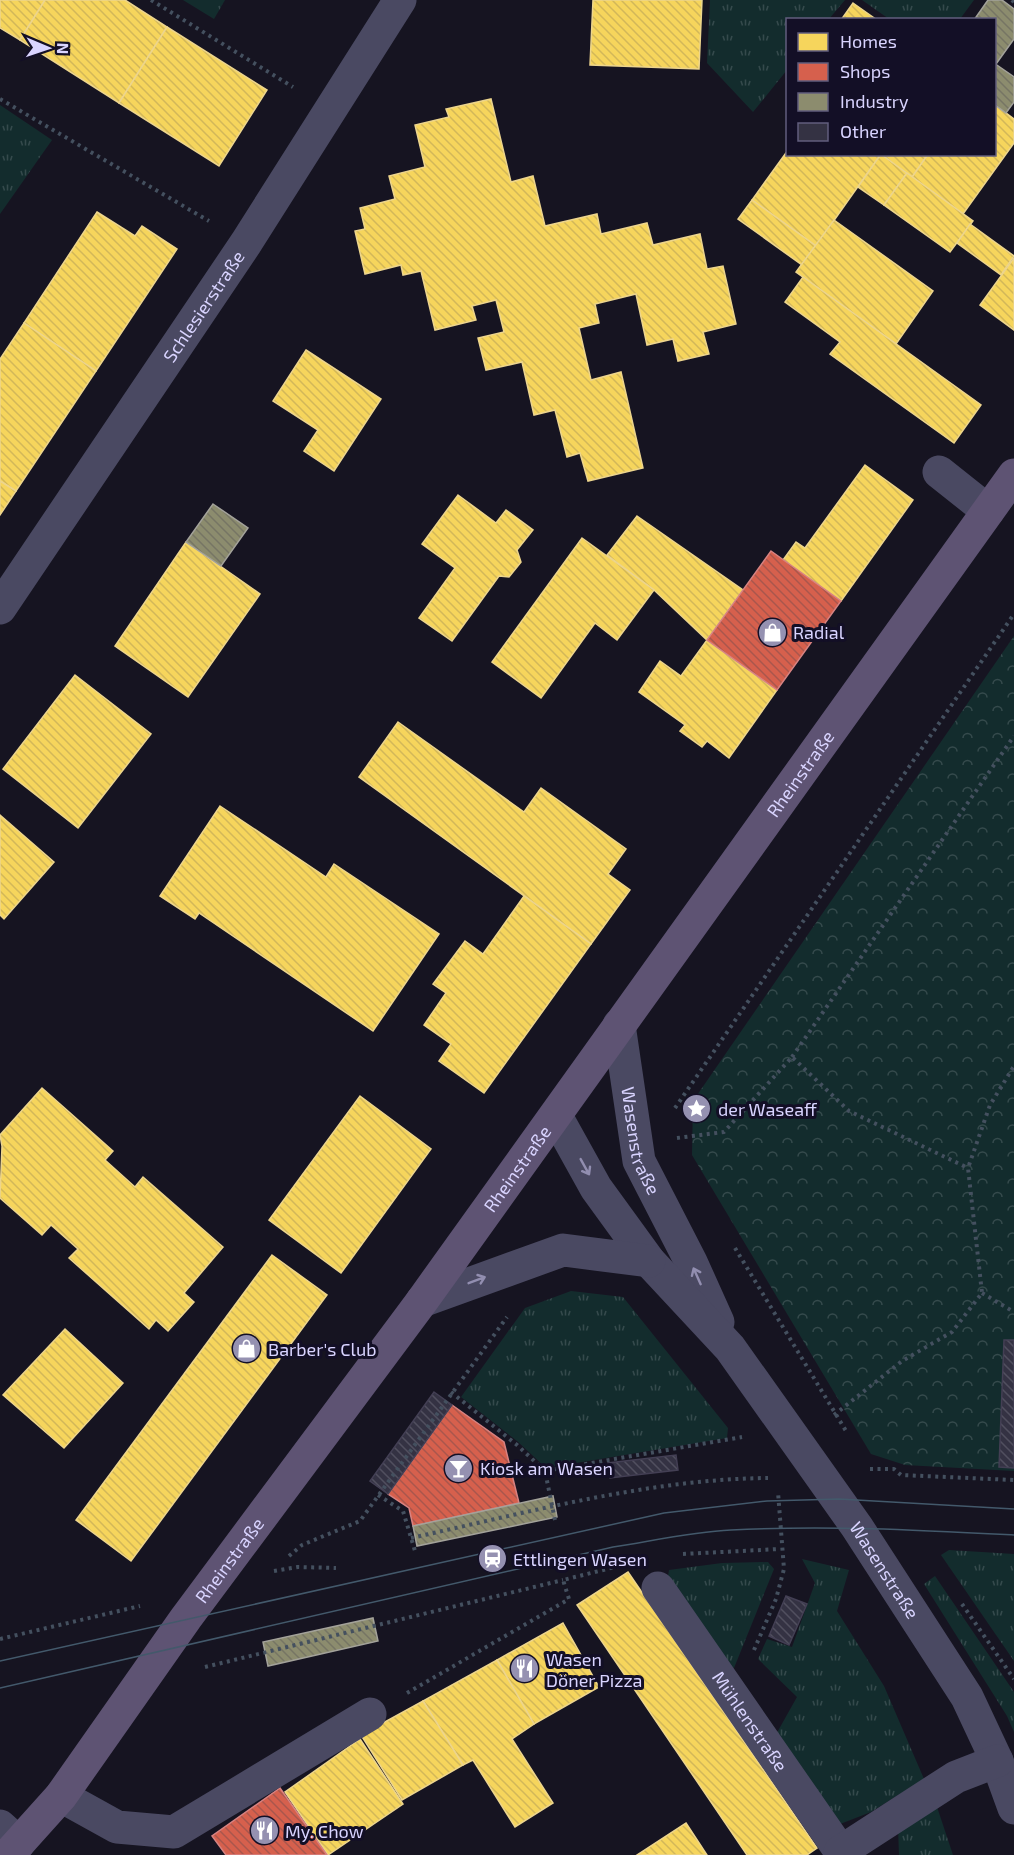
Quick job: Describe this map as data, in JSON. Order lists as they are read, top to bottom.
{
  "streets": {
    "main road": ["Rheinstraße"],
    "street": ["Schlesierstraße", "Wasenstraße", "Mühlenstraße"]
  },
  "crossings": [
    ["Rheinstraße", "Wasenstraße"]
  ],
  "places": {
    "shop": ["Radial", "Barber's Club"],
    "place": ["der Waseaff"],
    "bar": ["Kiosk am Wasen"],
    "station": ["Ettlingen Wasen"],
    "restaurant": ["Wasen Döner Pizza", "My. Chow"]
  },
  "legend": [
    "Homes",
    "Shops",
    "Industry",
    "Other"
  ],
  "north": "right"
}
